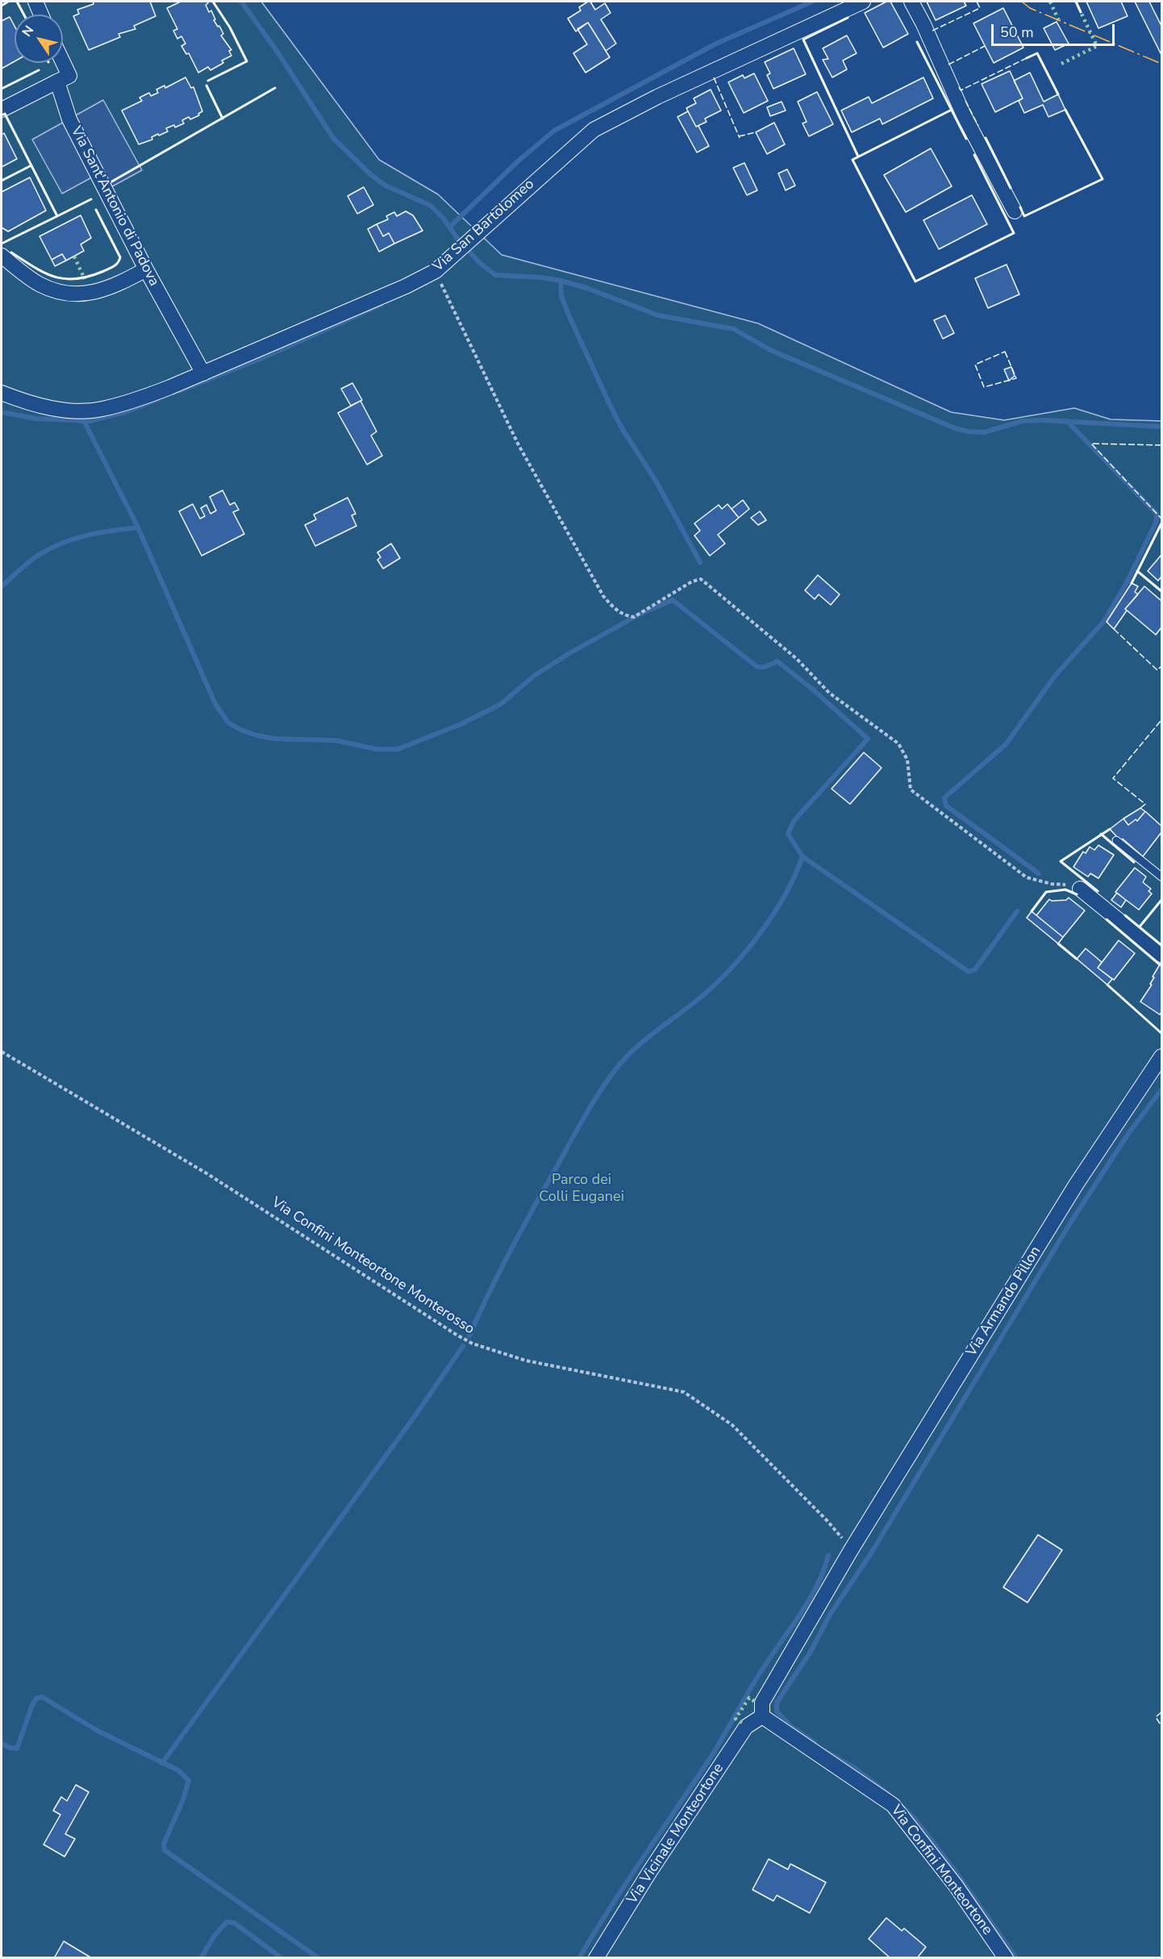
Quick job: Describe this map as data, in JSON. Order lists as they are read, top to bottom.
{
  "streets": {
    "street": [
      "Via Sant'Antonio di Padova",
      "Via San Bartolomeo",
      "Via Armando Pillon",
      "Via Vicinale Monteortone",
      "Via Confini Monteortone"
    ],
    "path": ["Via Confini Monteortone Monterosso"]
  },
  "crossings": [
    ["Via Sant'Antonio di Padova", "Via San Bartolomeo"],
    ["Via Confini Monteortone Monterosso", "Via Armando Pillon"],
    ["Via Vicinale Monteortone", "Via Confini Monteortone"]
  ],
  "parks": ["Parco dei Colli Euganei"],
  "scale_bar": "50 m",
  "north": "top left"
}
